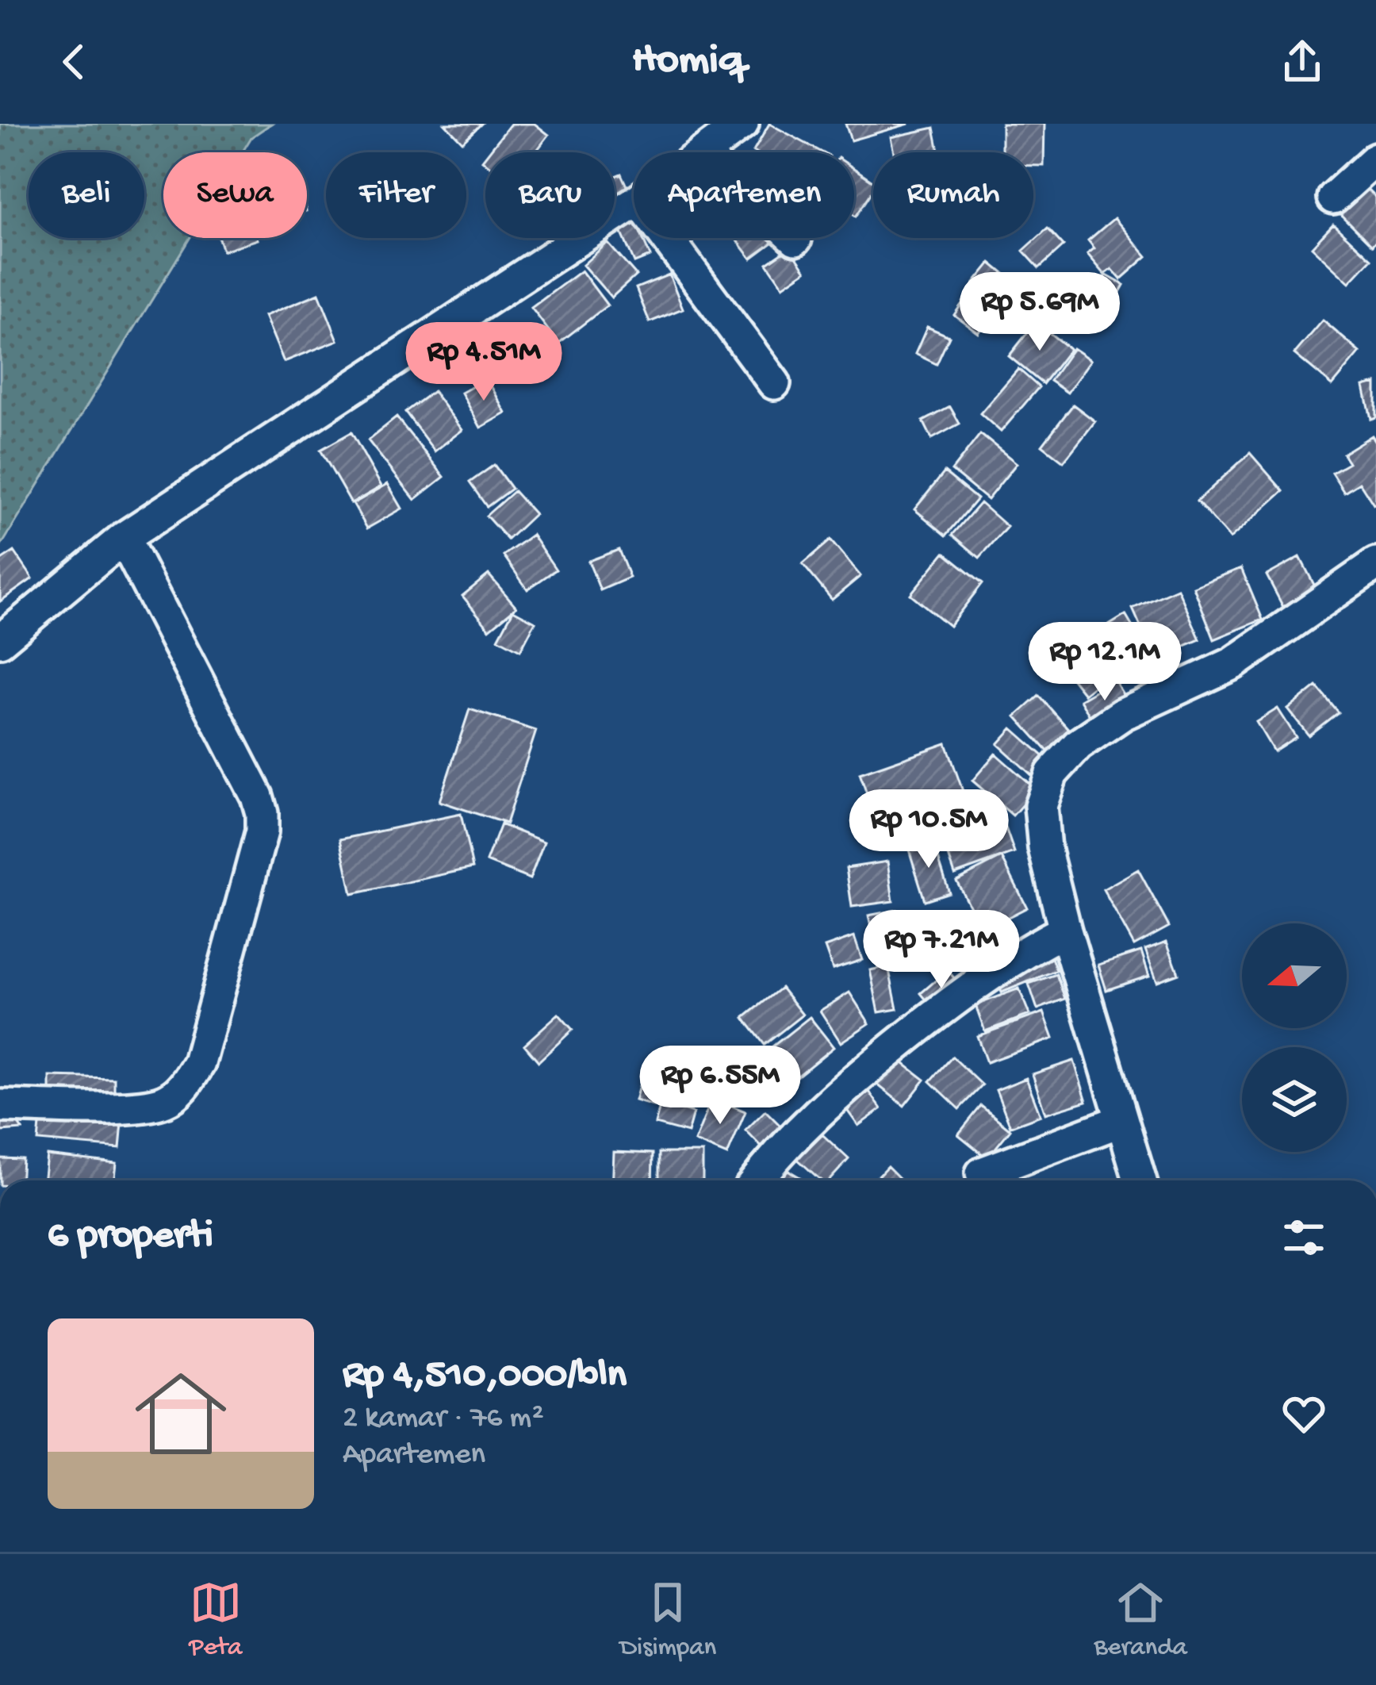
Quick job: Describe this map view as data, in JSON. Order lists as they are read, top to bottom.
{
  "north": "left",
  "page": {
    "header": "Homiq",
    "chip": [
      "Beli",
      "Sewa",
      "Filter",
      "Baru",
      "Apartemen",
      "Rumah"
    ],
    "price": [
      "Rp 5.69M",
      "Rp 4.51M",
      "Rp 12.1M",
      "Rp 10.5M",
      "Rp 7.21M",
      "Rp 6.55M"
    ],
    "heading": "6 properti",
    "list": [
      {
        "name": "Rp 4,510,000/bln",
        "note": "2 kamar · 76 m² · Apartemen"
      }
    ],
    "tabs": ["Peta", "Disimpan", "Beranda"]
  }
}
